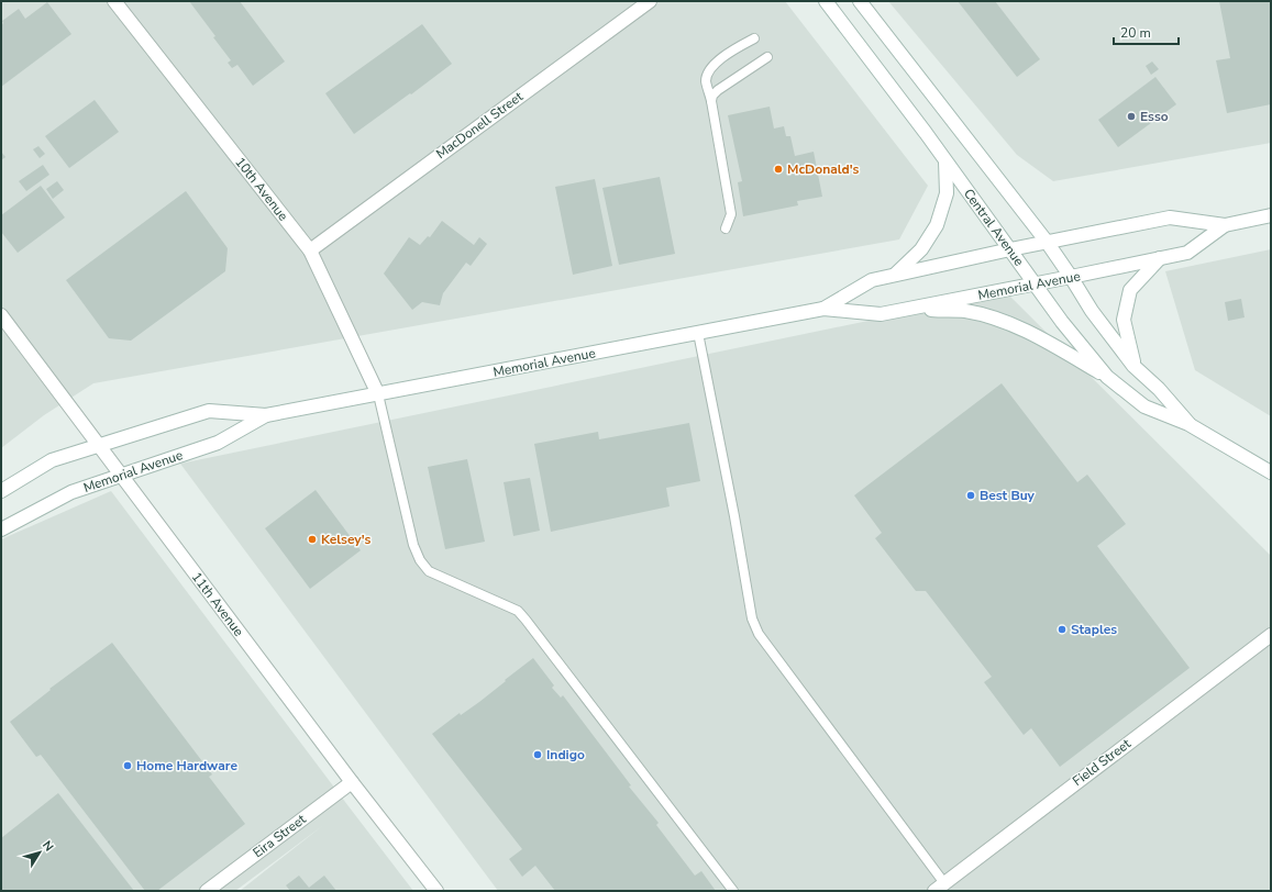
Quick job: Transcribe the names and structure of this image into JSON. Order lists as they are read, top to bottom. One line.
{"streets":{"main road":["MacDonell Street","10th Avenue","Central Avenue","Memorial Avenue","11th Avenue","Field Street","Eira Street"]},"crossings":[["MacDonell Street","10th Avenue"],["10th Avenue","Memorial Avenue"],["Central Avenue","Memorial Avenue"],["Memorial Avenue","11th Avenue"],["11th Avenue","Eira Street"]],"places":["Esso","McDonald's","Best Buy","Kelsey's","Staples","Indigo","Home Hardware"],"scale_bar":"20 m","north":"top right"}
